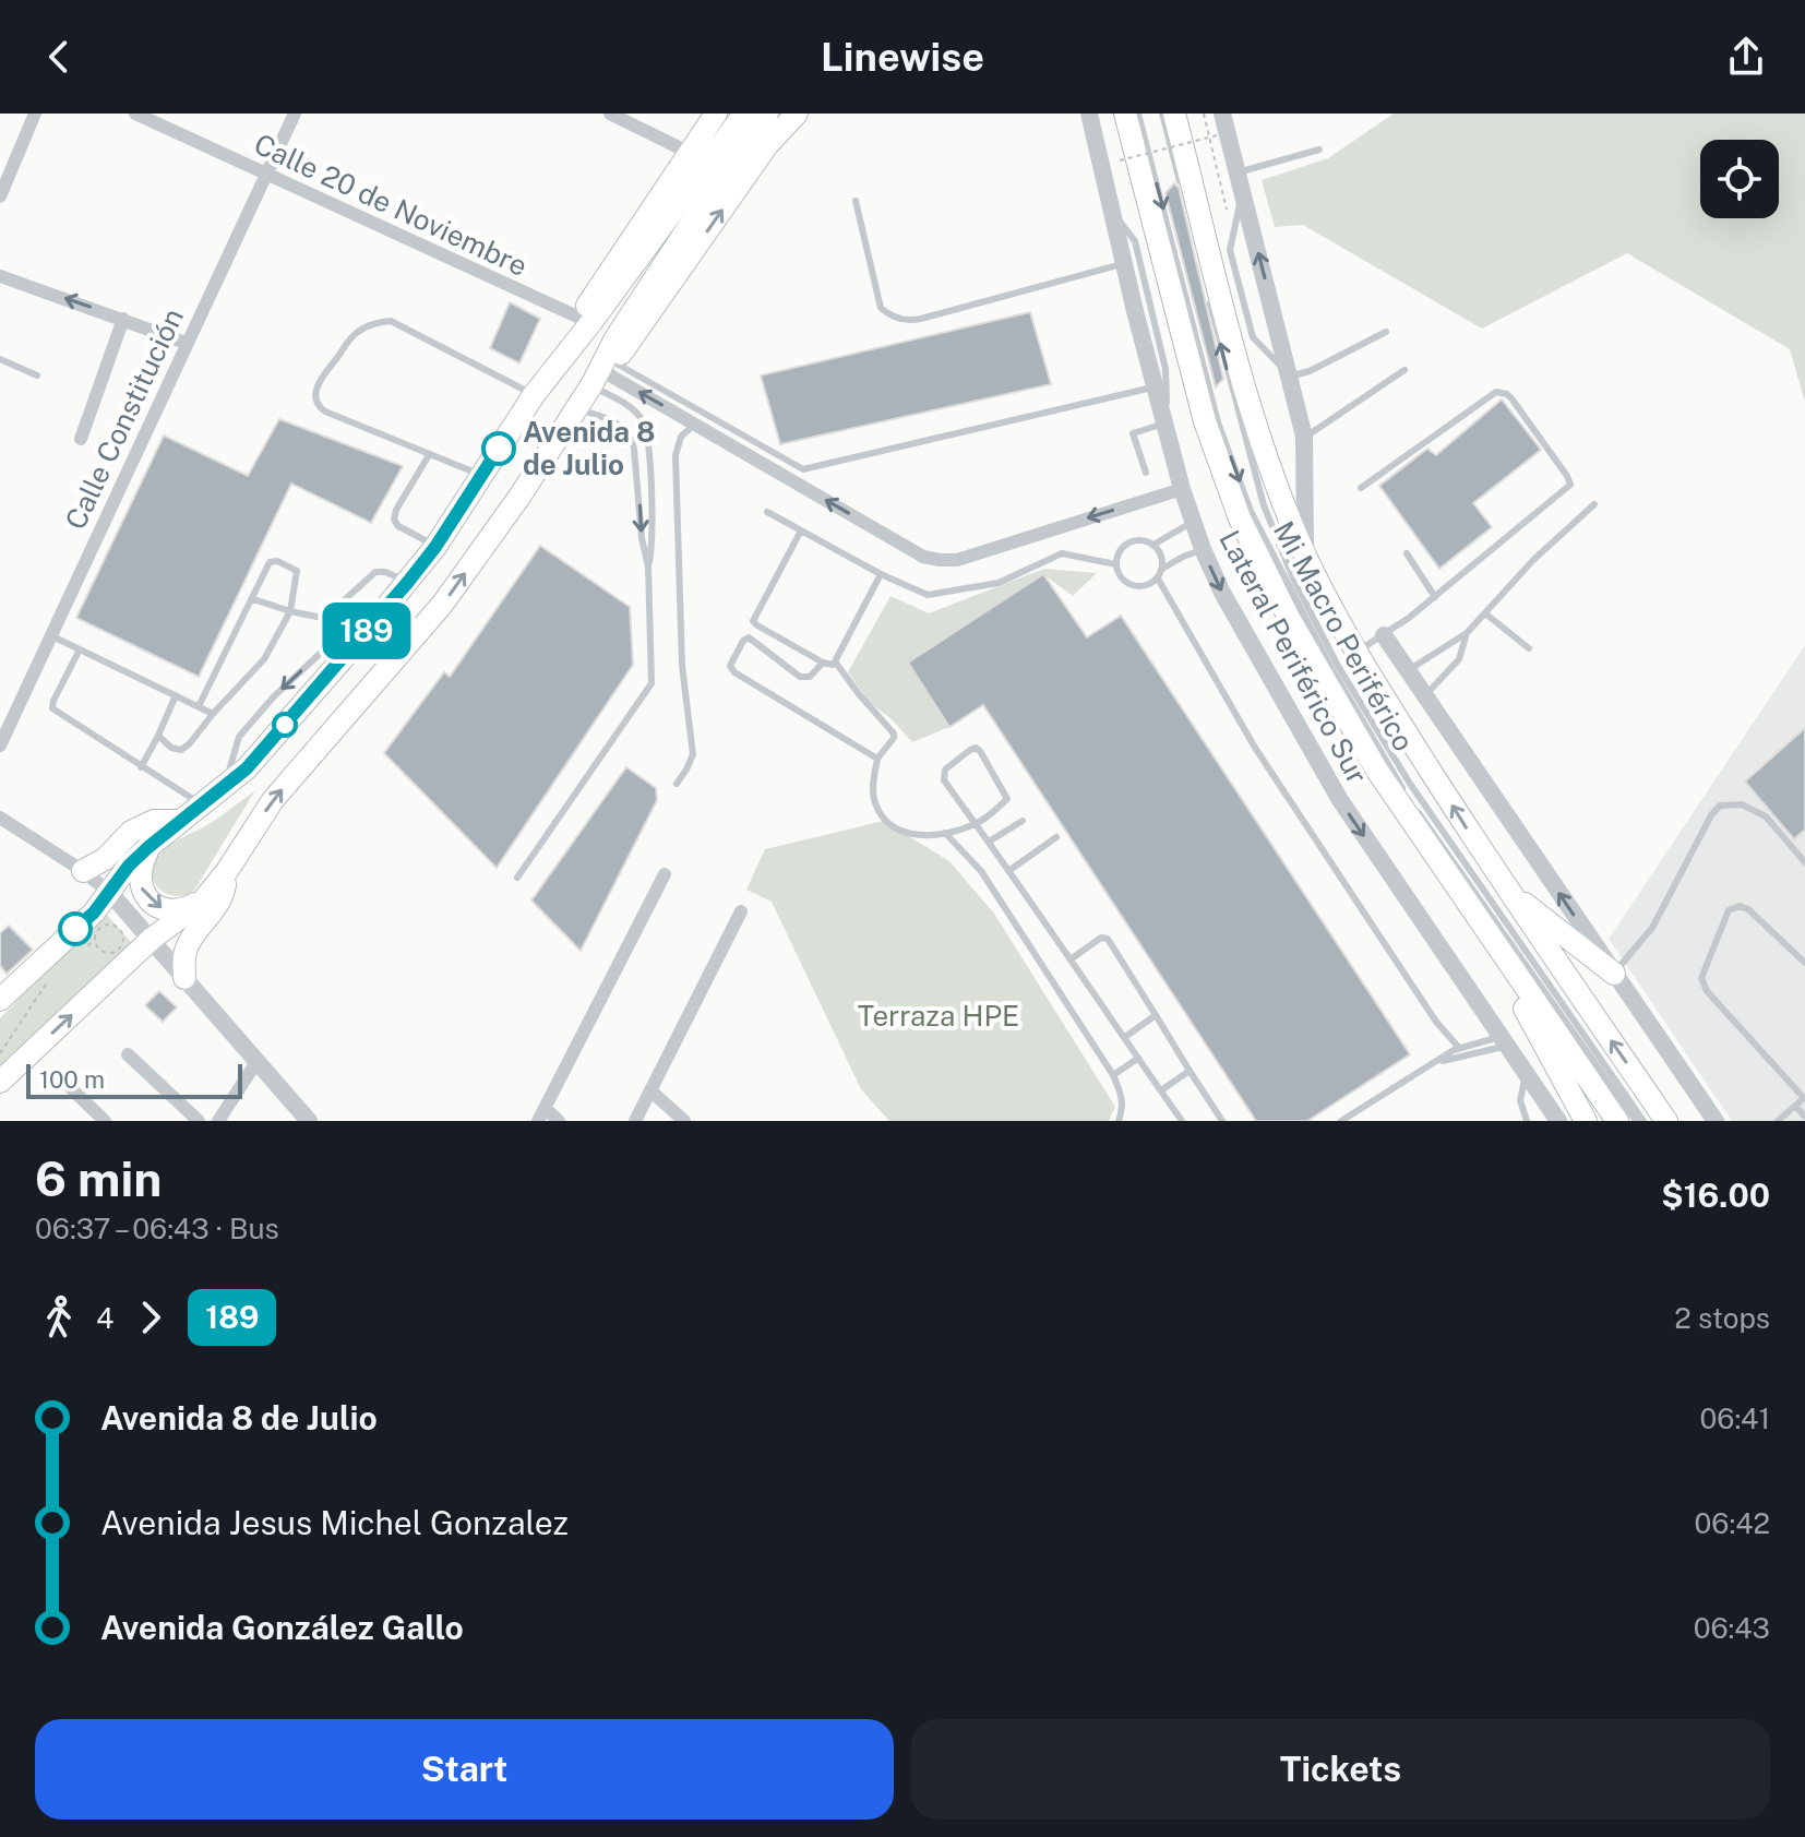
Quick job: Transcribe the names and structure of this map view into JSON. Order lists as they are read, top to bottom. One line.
{"streets":{"street":["Calle 20 de Noviembre","Calle Constitución","Lateral Periférico Sur"],"lane":["Mi Macro Periférico"]},"crossings":[["Calle 20 de Noviembre","Calle Constitución"]],"parks":["Terraza HPE"],"places":["Avenida 8 de Julio"],"lines":["bus line 189"],"scale_bar":"100 m","page":{"header":"Linewise","on_map":"189","scale":"100 m","heading":["6 min","06:37 – 06:43 · Bus","$16.00"],"legs":["4","189","2 stops"],"list":[{"name":"Avenida 8 de Julio","value":"06:41"},{"name":"Avenida Jesus Michel Gonzalez","value":"06:42"},{"name":"Avenida González Gallo","value":"06:43"}],"buttons":["Start","Tickets"]}}
